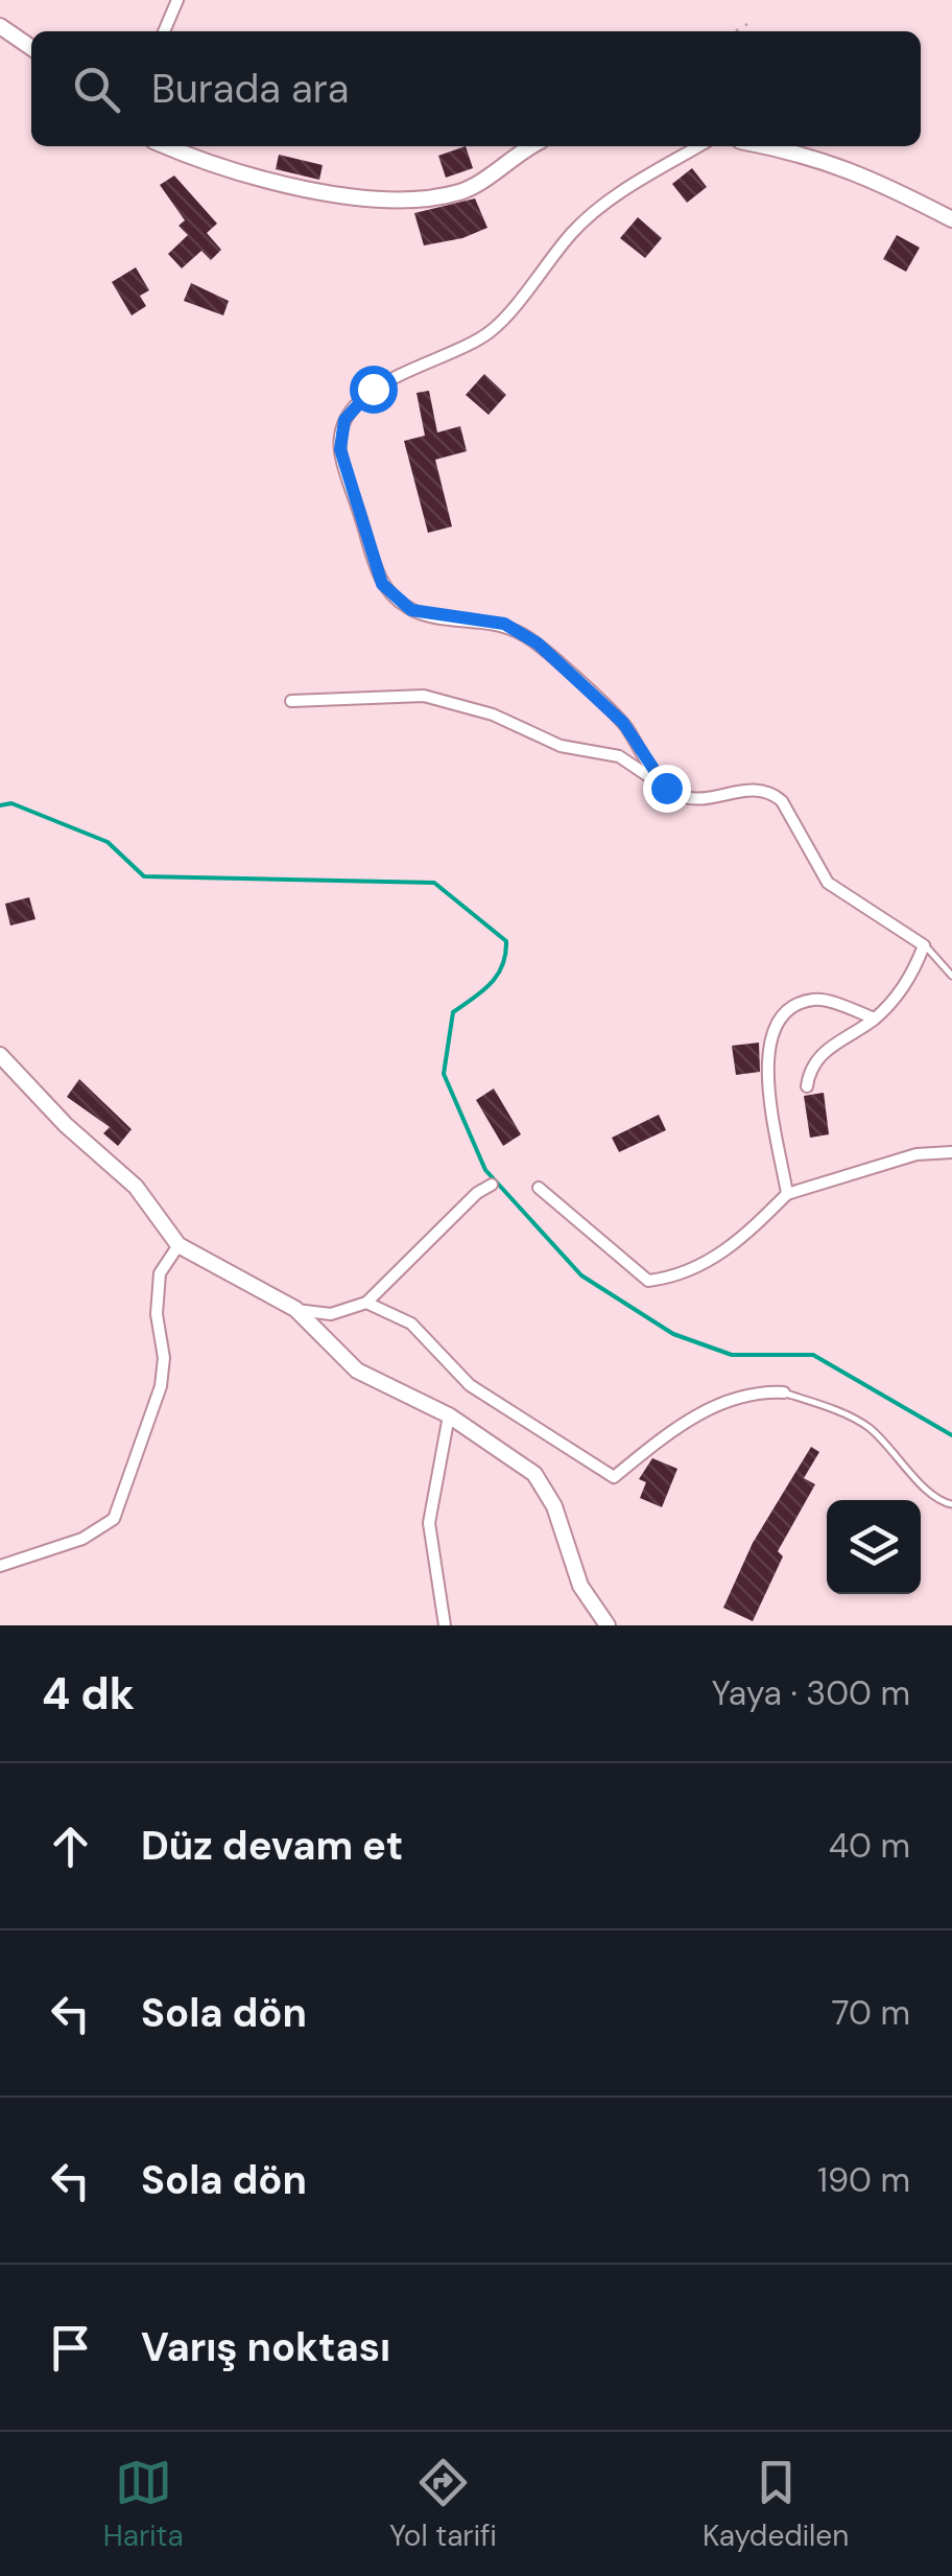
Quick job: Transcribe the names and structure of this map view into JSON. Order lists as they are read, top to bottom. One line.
{"page":{"search":"Burada ara","heading":["4 dk","Yaya · 300 m"],"list":[["Düz devam et","40 m"],["Sola dön","70 m"],["Sola dön","190 m"],"Varış noktası"],"nav":["Harita","Yol tarifi","Kaydedilen"]}}
